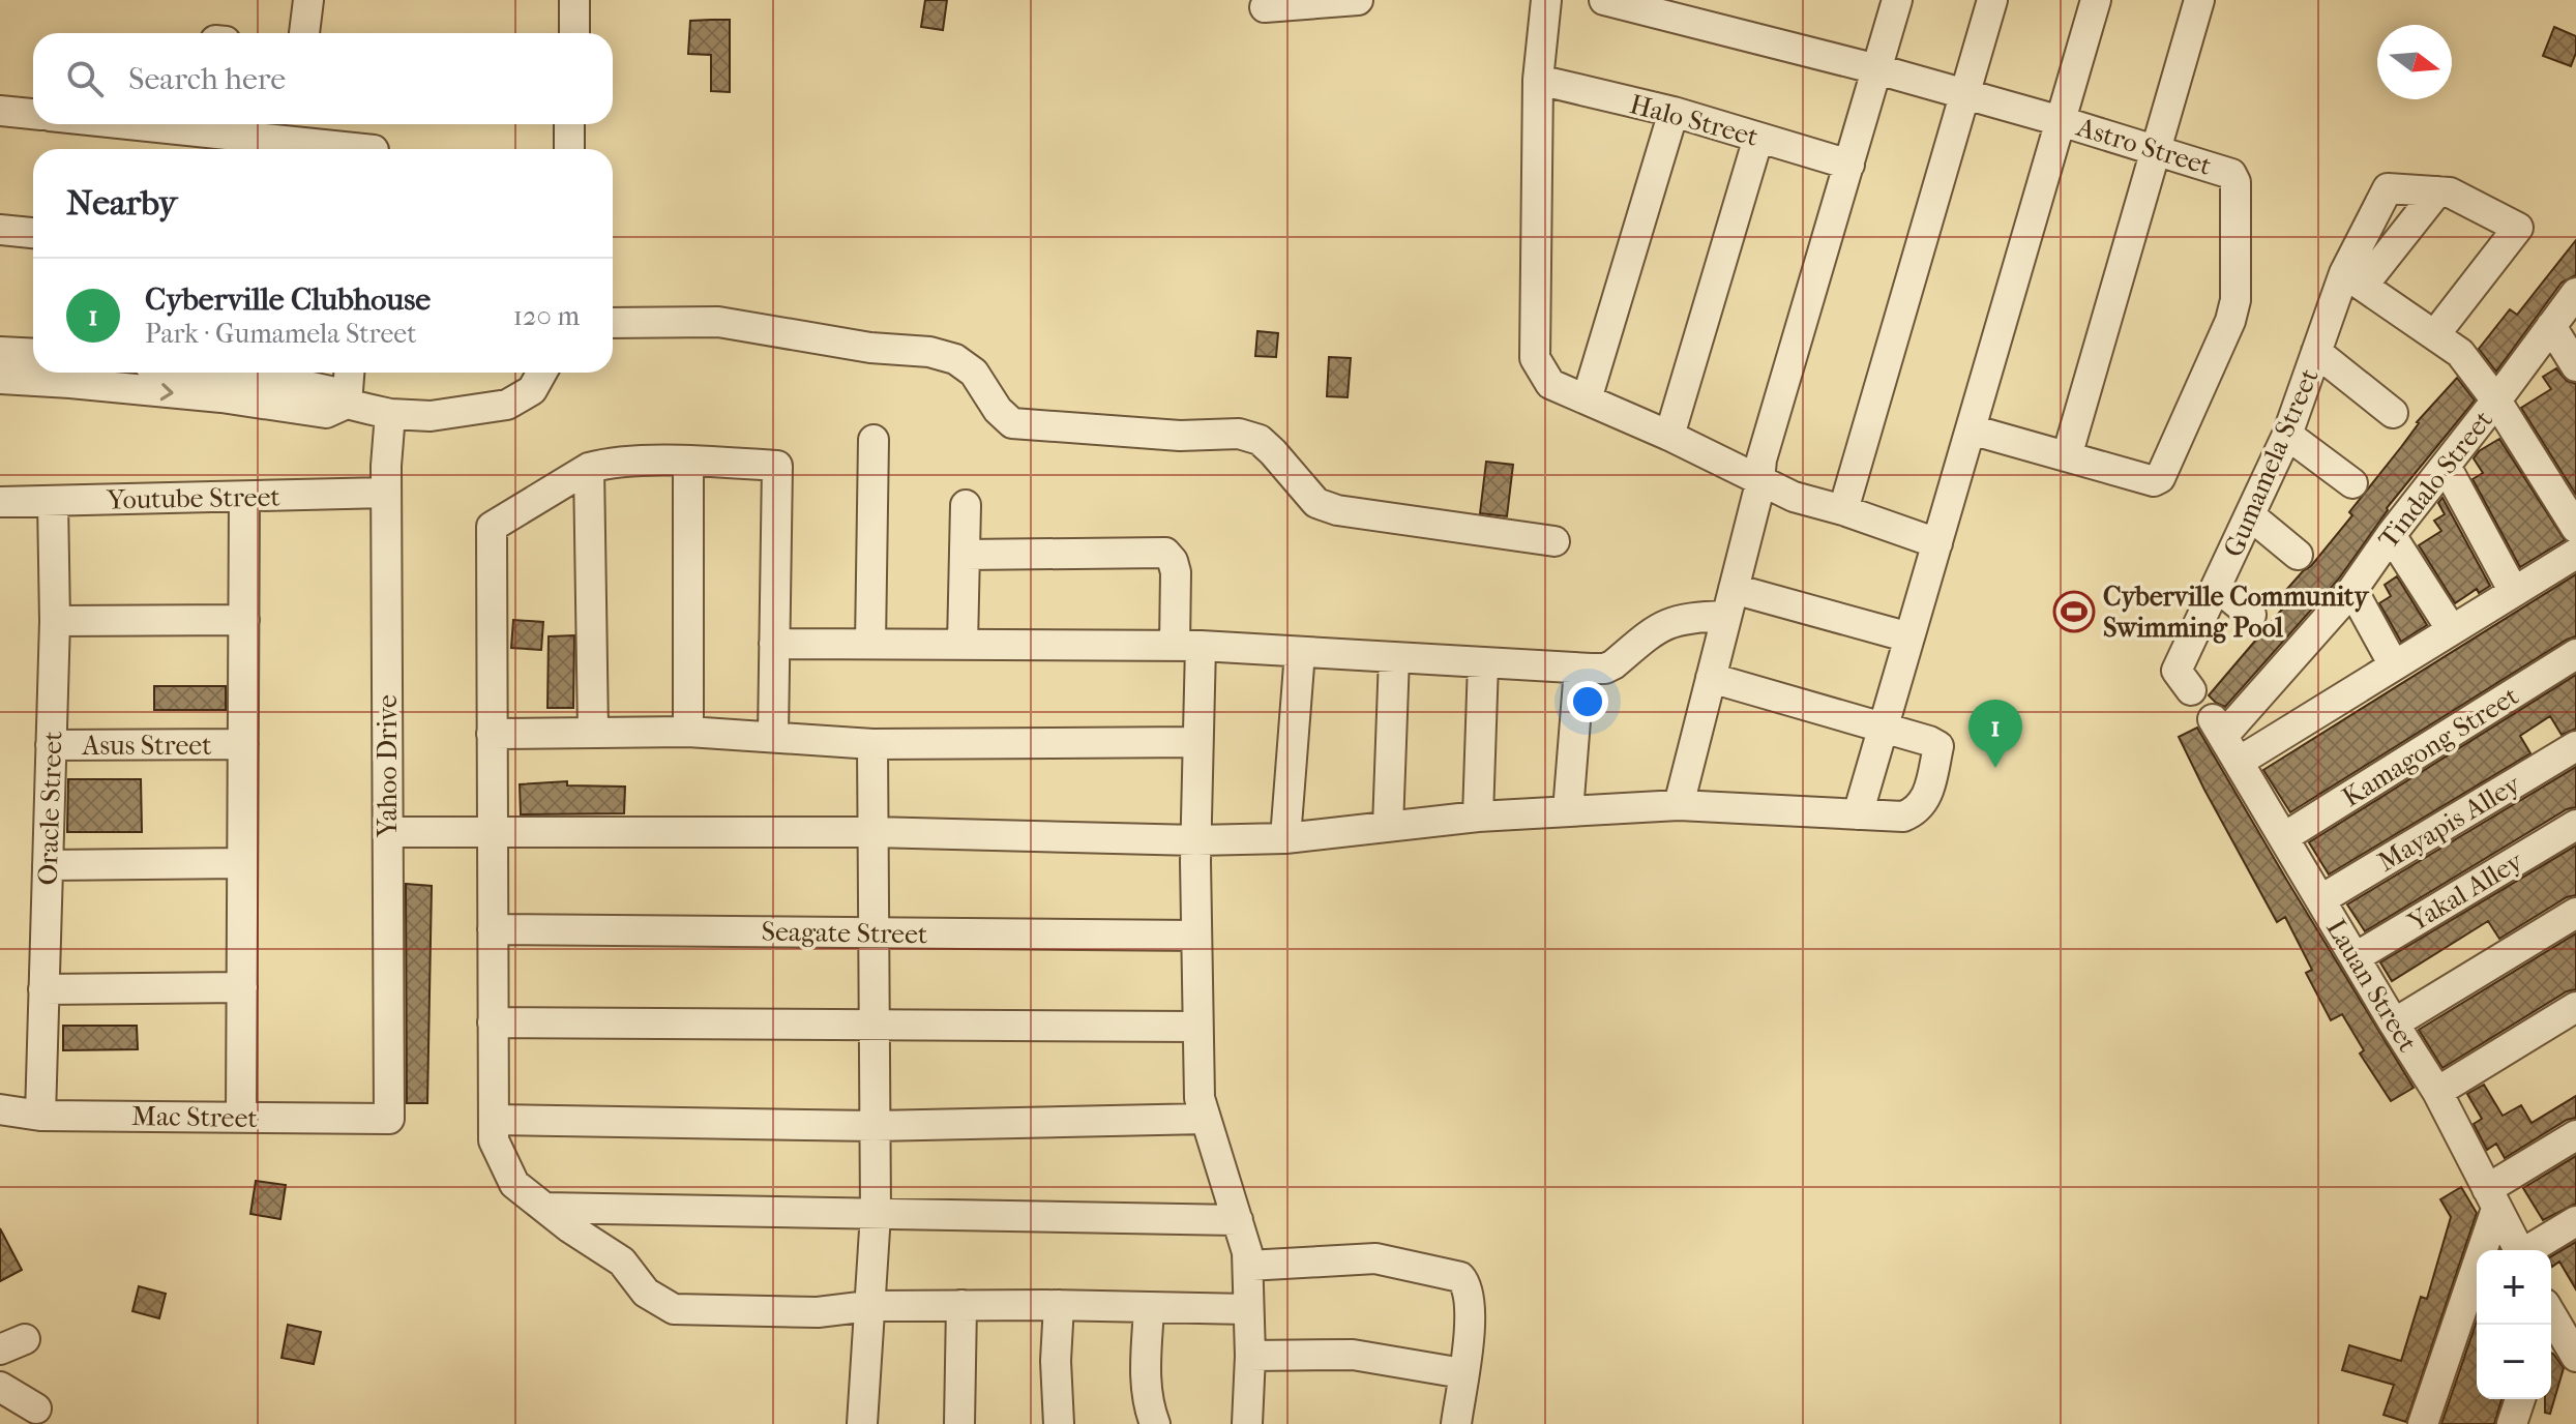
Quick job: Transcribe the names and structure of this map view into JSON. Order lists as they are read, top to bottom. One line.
{"streets":{"street":["Halo Street","Astro Street","Gumamela Street","Tindalo Street","Youtube Street","Asus Street","Kamagong Street","Yahoo Drive","Oracle Street","Mayapis Alley","Yakal Alley","Seagate Street","Lauan Street","Mac Street"]},"crossings":[["Tindalo Street","Lauan Street"],["Youtube Street","Yahoo Drive"],["Youtube Street","Oracle Street"],["Asus Street","Oracle Street"],["Kamagong Street","Lauan Street"],["Yahoo Drive","Mac Street"],["Oracle Street","Mac Street"],["Mayapis Alley","Lauan Street"],["Yakal Alley","Lauan Street"]],"places":{"sports":["Cyberville Community Swimming Pool"]},"north":"right","page":{"search":"Search here","heading":"Nearby","list":[{"mark":"1","name":"Cyberville Clubhouse","note":"Park · Gumamela Street","value":"120 m"}],"pins":"1","map_buttons":["+","−"]}}
